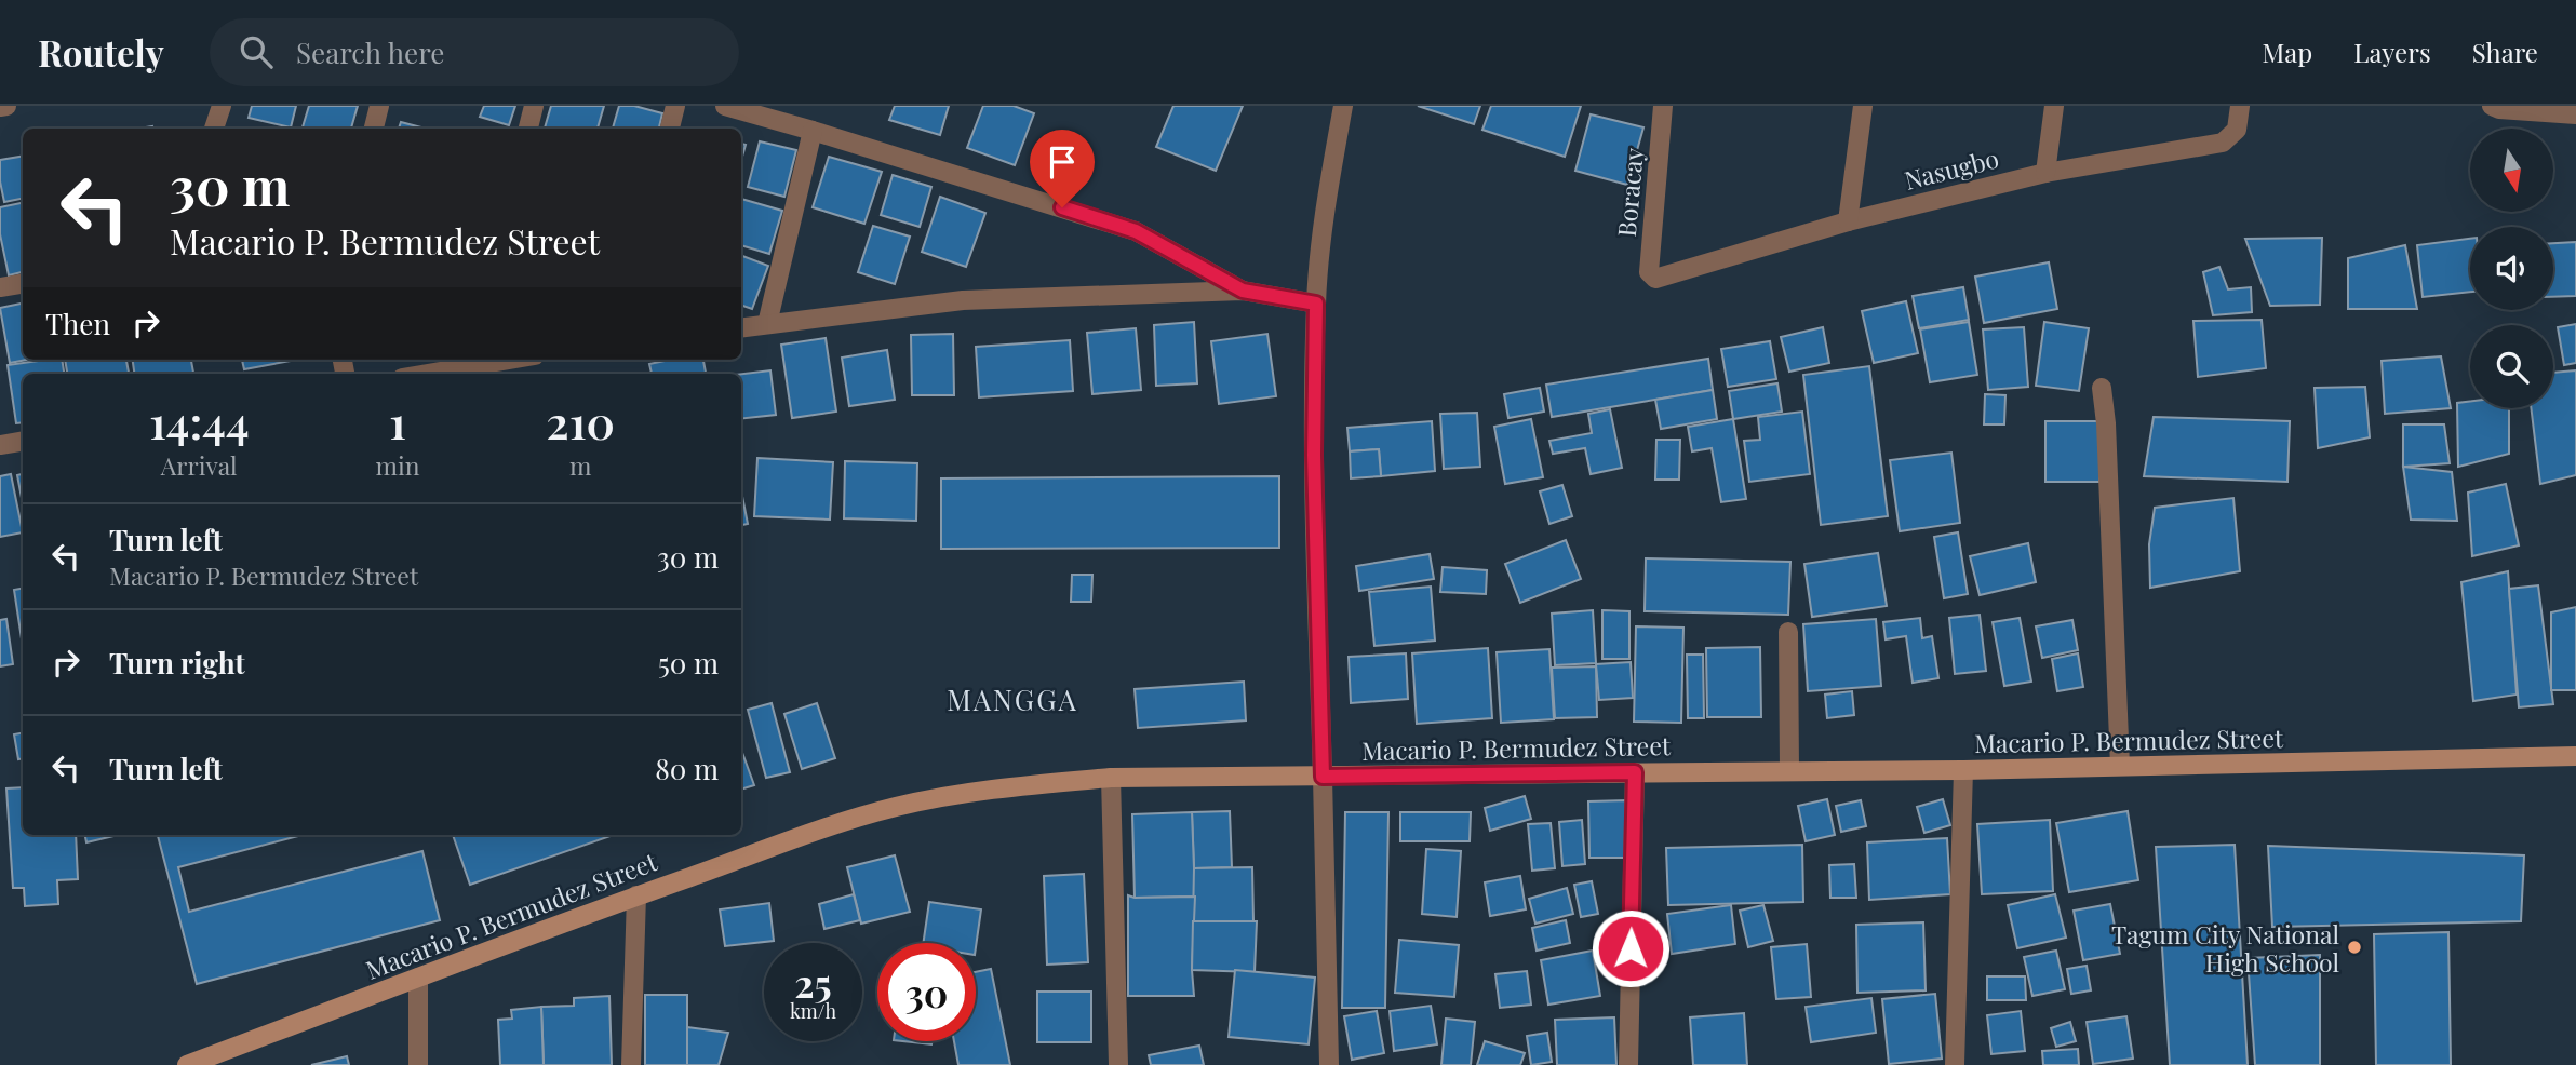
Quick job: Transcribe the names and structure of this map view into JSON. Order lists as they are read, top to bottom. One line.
{"streets":{"main road":["Macario P. Bermudez Street"],"street":["Nasugbo","Boracay"]},"crossings":[["Nasugbo","Boracay"]],"districts":["MANGGA"],"places":["Tagum City National High School"],"north":"bottom","page":{"header":"Routely","search":"Search here","nav":["Map","Layers","Share"],"turn":["30 m","Macario P. Bermudez Street"],"then":"Then","eta":["14:44","Arrival","1","min","210","m"],"list":[{"name":"Turn left","note":"Macario P. Bermudez Street","value":"30 m"},{"name":"Turn right","value":"50 m"},{"name":"Turn left","value":"80 m"}],"speed":"25 km/h","limit":"30"}}
